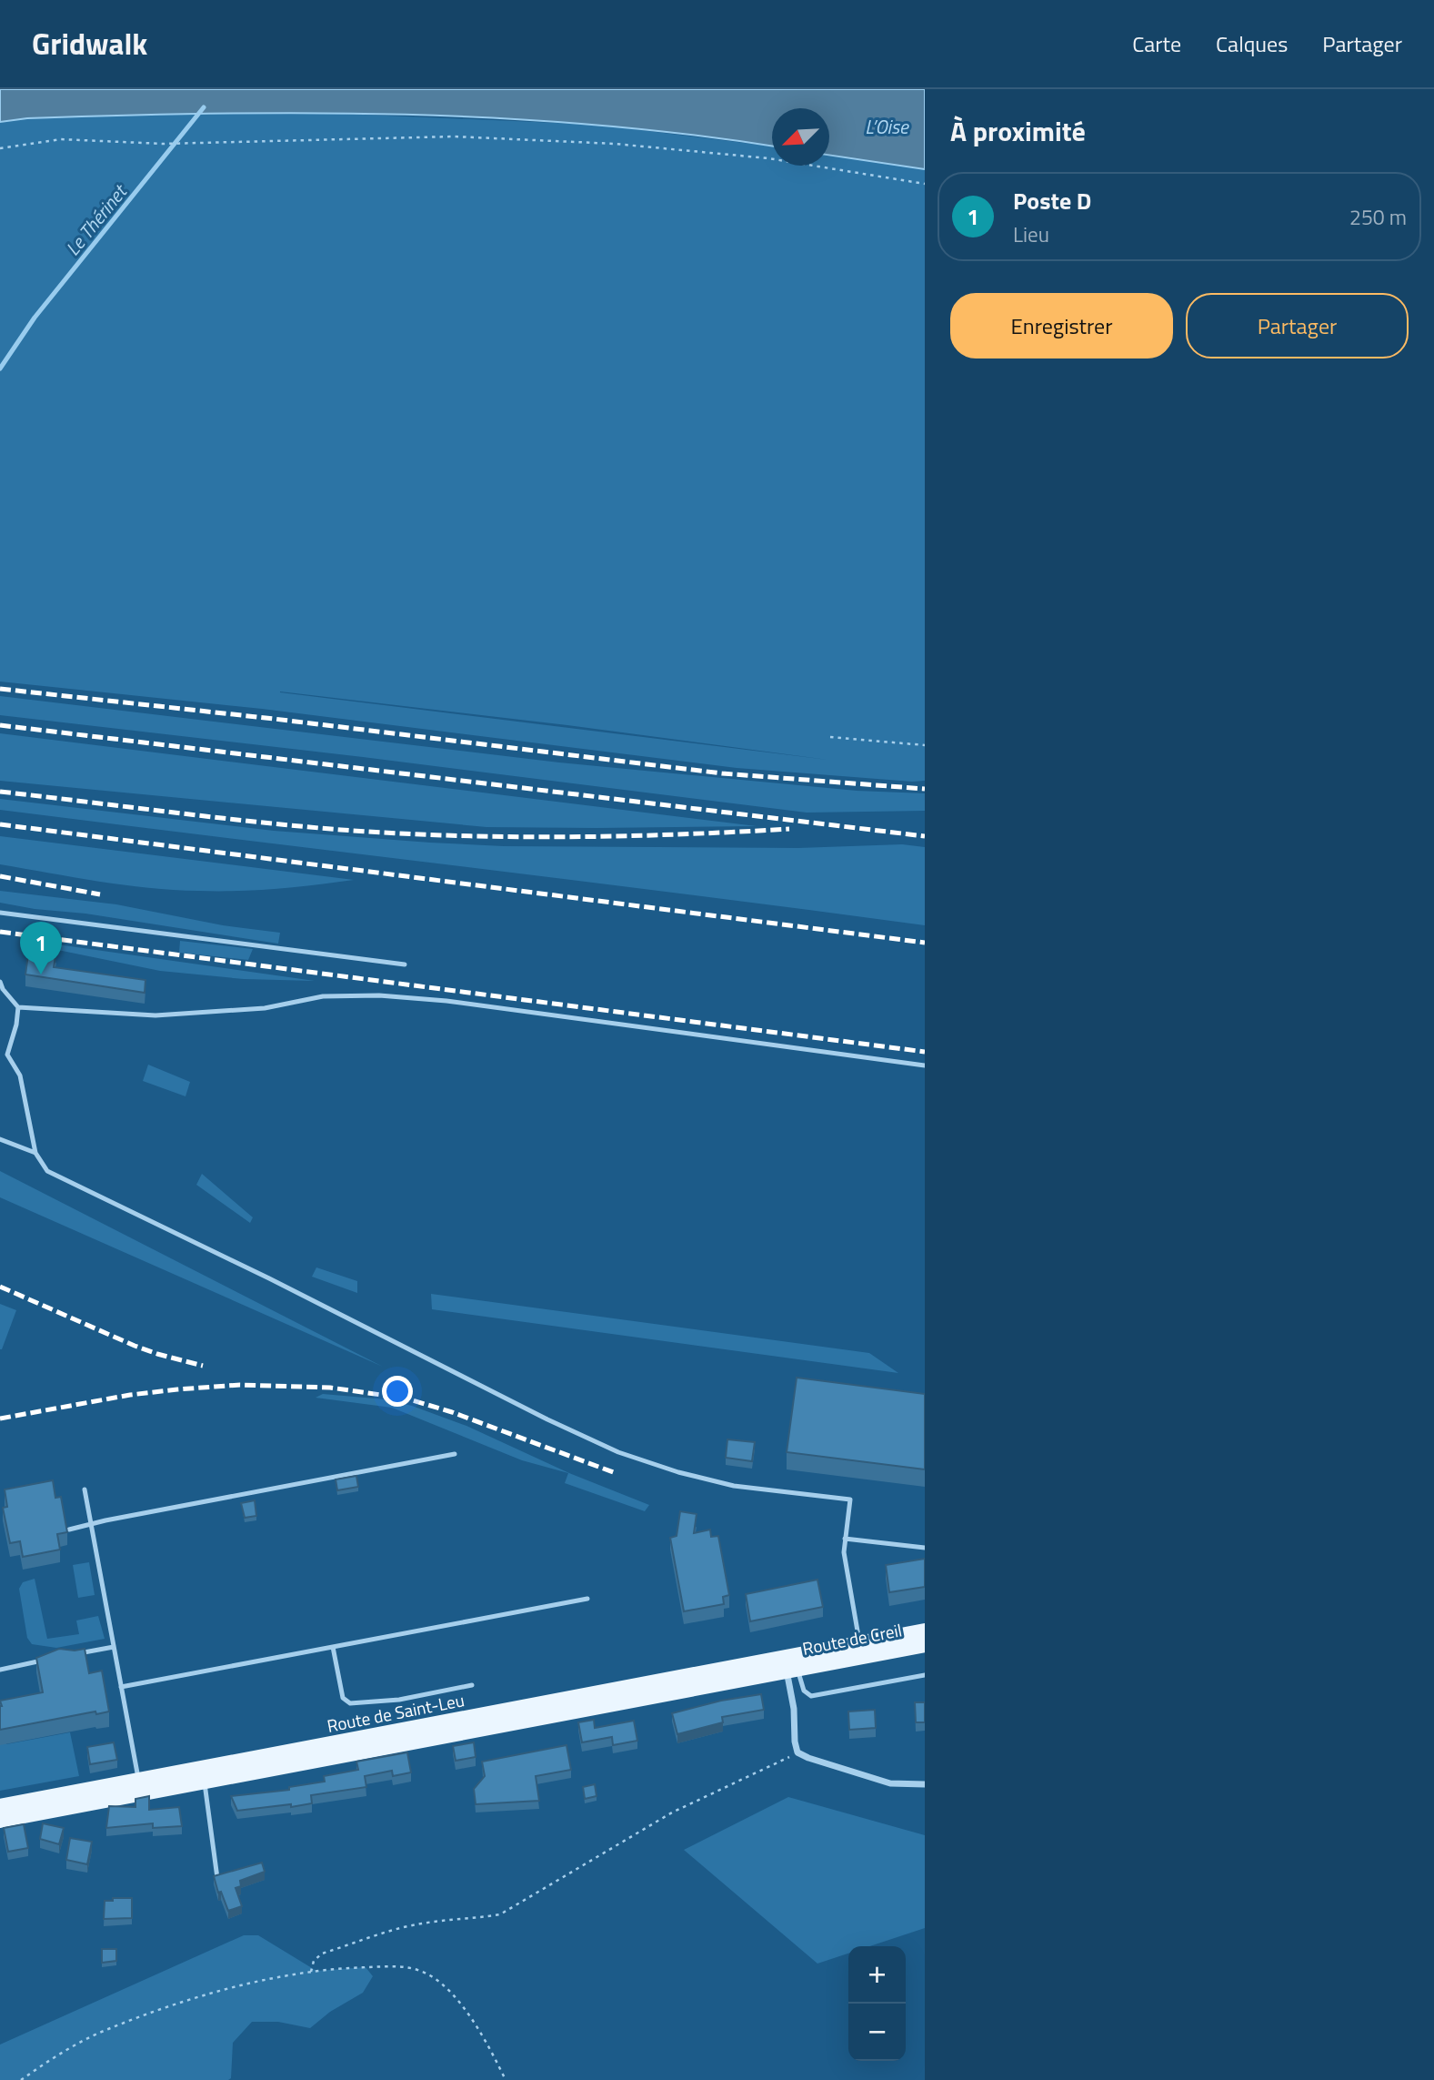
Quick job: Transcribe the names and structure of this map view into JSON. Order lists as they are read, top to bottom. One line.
{"streets":{"main road":["Route de Creil","Route de Saint-Leu"]},"crossings":[["Route de Creil","Route de Saint-Leu"]],"water":["L’Oise","Le Thérinet"],"north":"bottom left","page":{"header":"Gridwalk","nav":["Carte","Calques","Partager"],"heading":"À proximité","list":[{"mark":"1","name":"Poste D","note":"Lieu","value":"250 m"}],"buttons":["Enregistrer","Partager"],"pins":"1","map_buttons":["+","−"]}}
